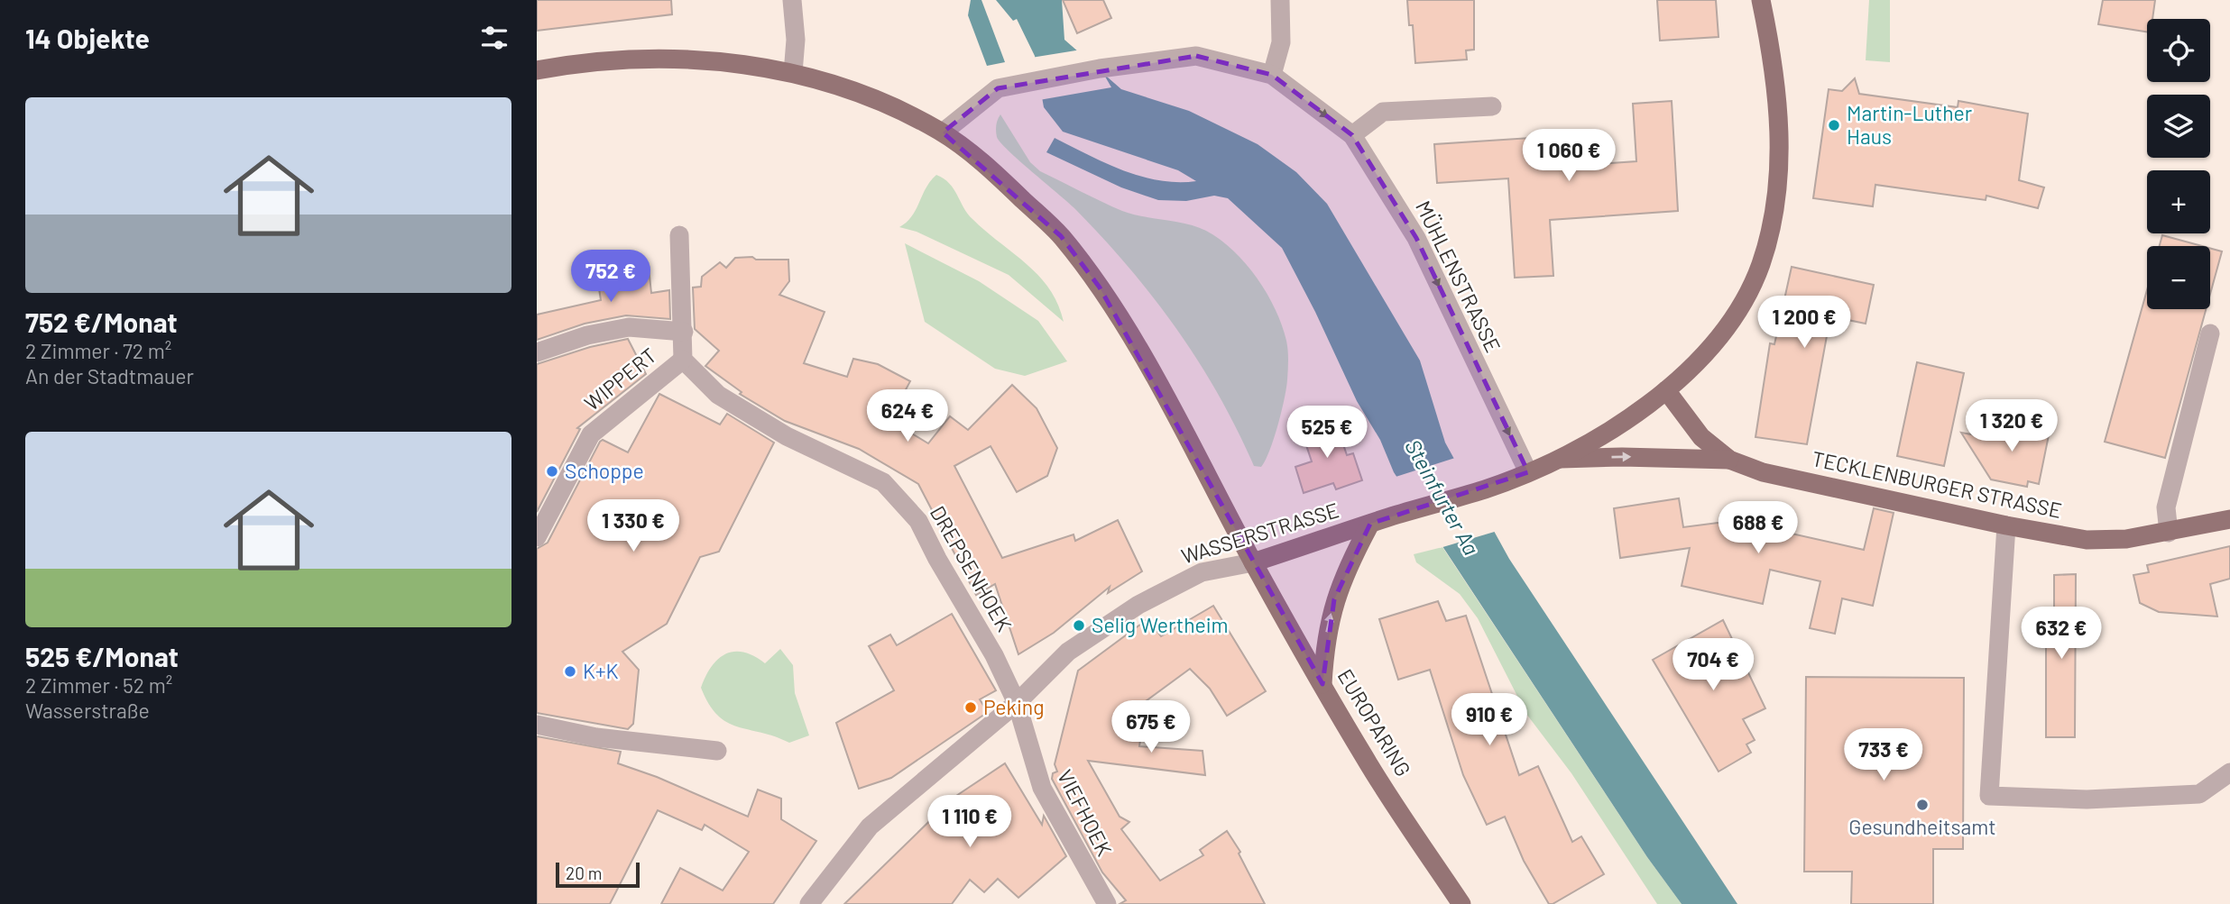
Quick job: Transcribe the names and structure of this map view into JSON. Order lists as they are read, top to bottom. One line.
{"streets":{"main road":["TECKLENBURGER STRASSE","WASSERSTRASSE","EUROPARING"],"street":["MÜHLENSTRASSE","WIPPERT","DREPSENHOEK","VIEFHOEK"]},"crossings":[["MÜHLENSTRASSE","WASSERSTRASSE"],["WIPPERT","DREPSENHOEK"],["TECKLENBURGER STRASSE","WASSERSTRASSE"],["WASSERSTRASSE","DREPSENHOEK"],["WASSERSTRASSE","EUROPARING"],["WASSERSTRASSE","VIEFHOEK"],["DREPSENHOEK","VIEFHOEK"]],"one_way":["MÜHLENSTRASSE"],"water":["Steinfurter Aa"],"places":["Martin-Luther Haus","Schoppe","Selig Wertheim","K+K","Peking","Gesundheitsamt"],"scale_bar":"20 m","page":{"heading":"14 Objekte","map_buttons":["+","−"],"list":[{"name":"752 €/Monat","note":"2 Zimmer · 72 m² · An der Stadtmauer"},{"name":"525 €/Monat","note":"2 Zimmer · 52 m² · Wasserstraße"}],"price":["1 060 €","752 €","1 200 €","624 €","1 320 €","525 €","1 330 €","688 €","632 €","704 €","910 €","675 €","733 €","1 110 €"],"scale":"20 m"}}
